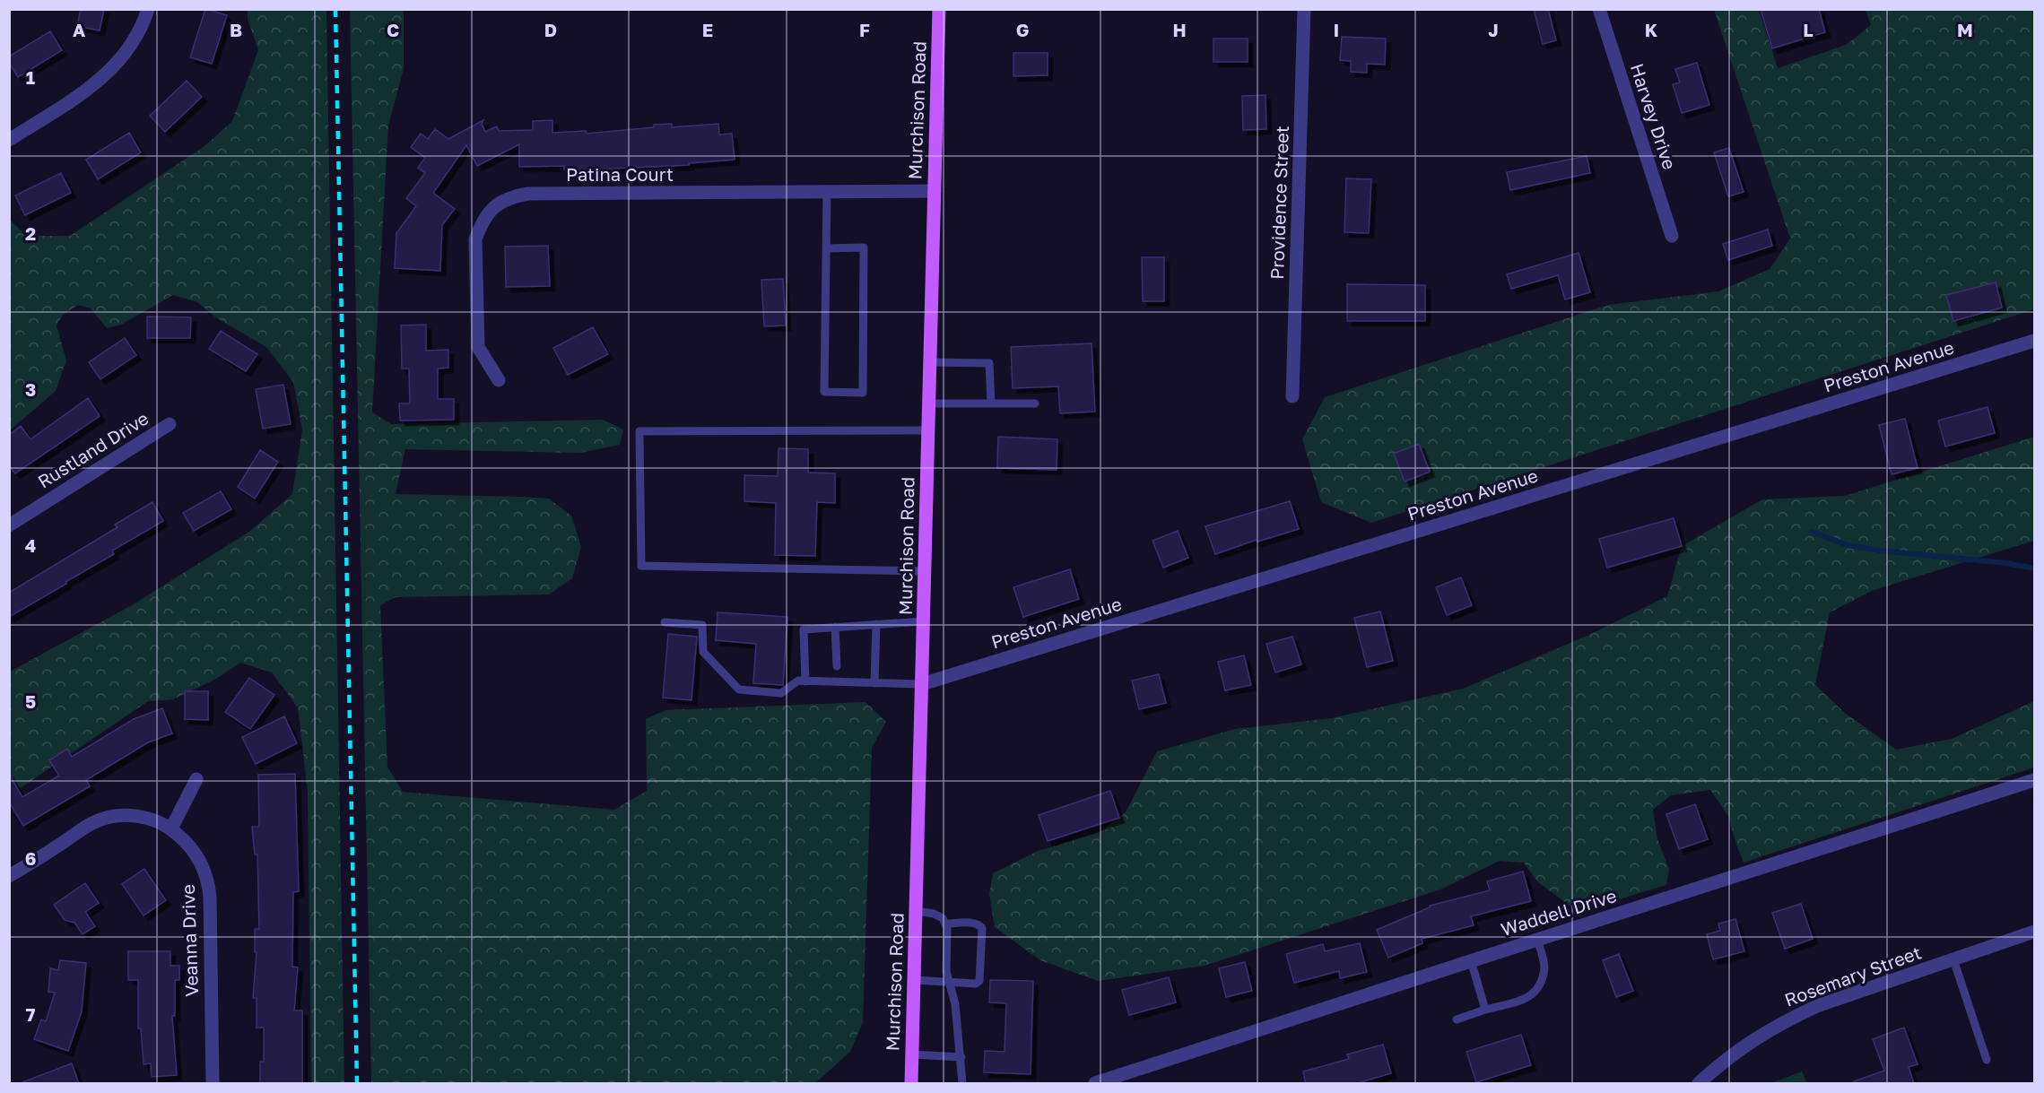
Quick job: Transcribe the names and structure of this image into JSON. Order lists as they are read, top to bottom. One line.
{"streets":{"main road":["Murchison Road"],"street":["Harvey Drive","Patina Court","Providence Street","Preston Avenue","Rustland Drive","Waddell Drive","Veanna Drive","Rosemary Street"]},"crossings":[["Murchison Road","Patina Court"],["Murchison Road","Preston Avenue"]],"grid":{"columns":["A","B","C","D","E","F","G","H","I","J","K","L","M"],"rows":["1","2","3","4","5","6","7"]}}
